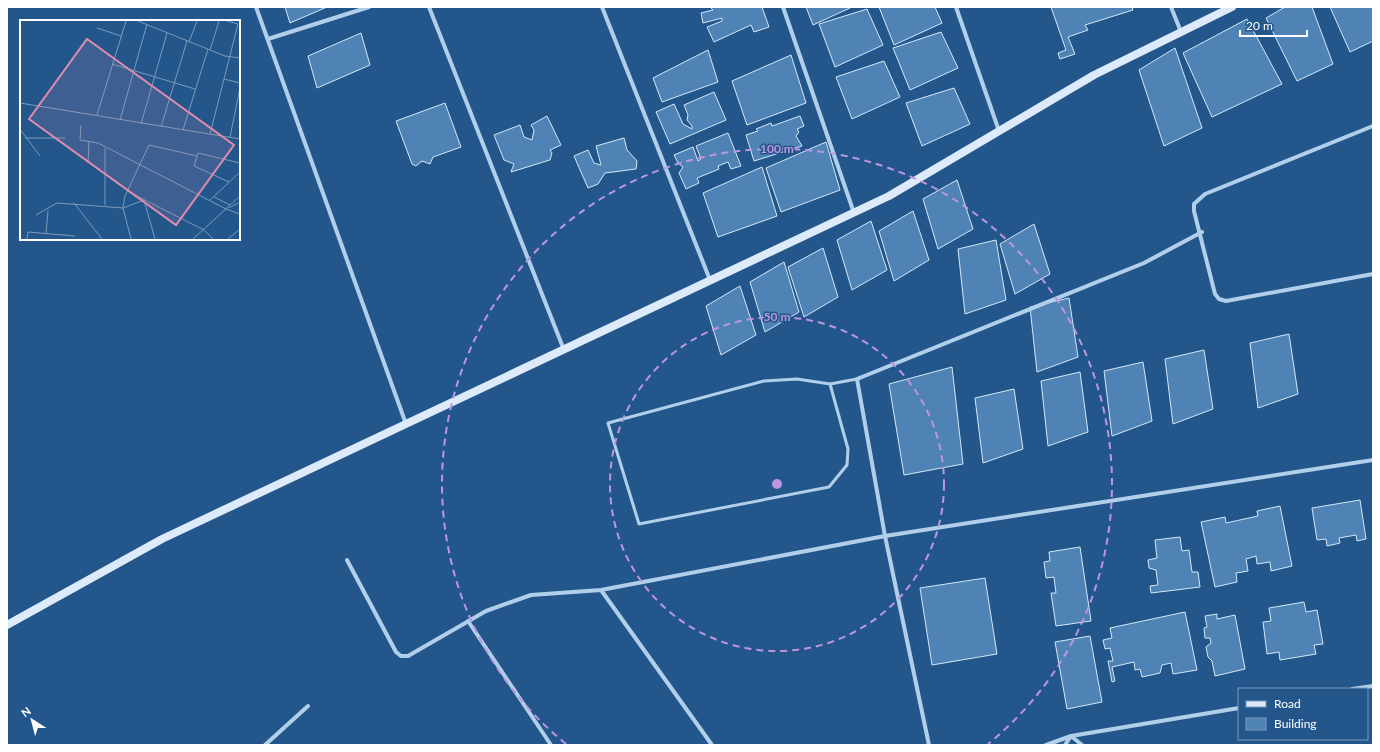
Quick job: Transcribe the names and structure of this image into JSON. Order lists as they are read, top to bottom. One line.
{"legend":["Road","Building"],"scale_bar":"20 m","north":"top left","rings":["100 m","50 m"]}
